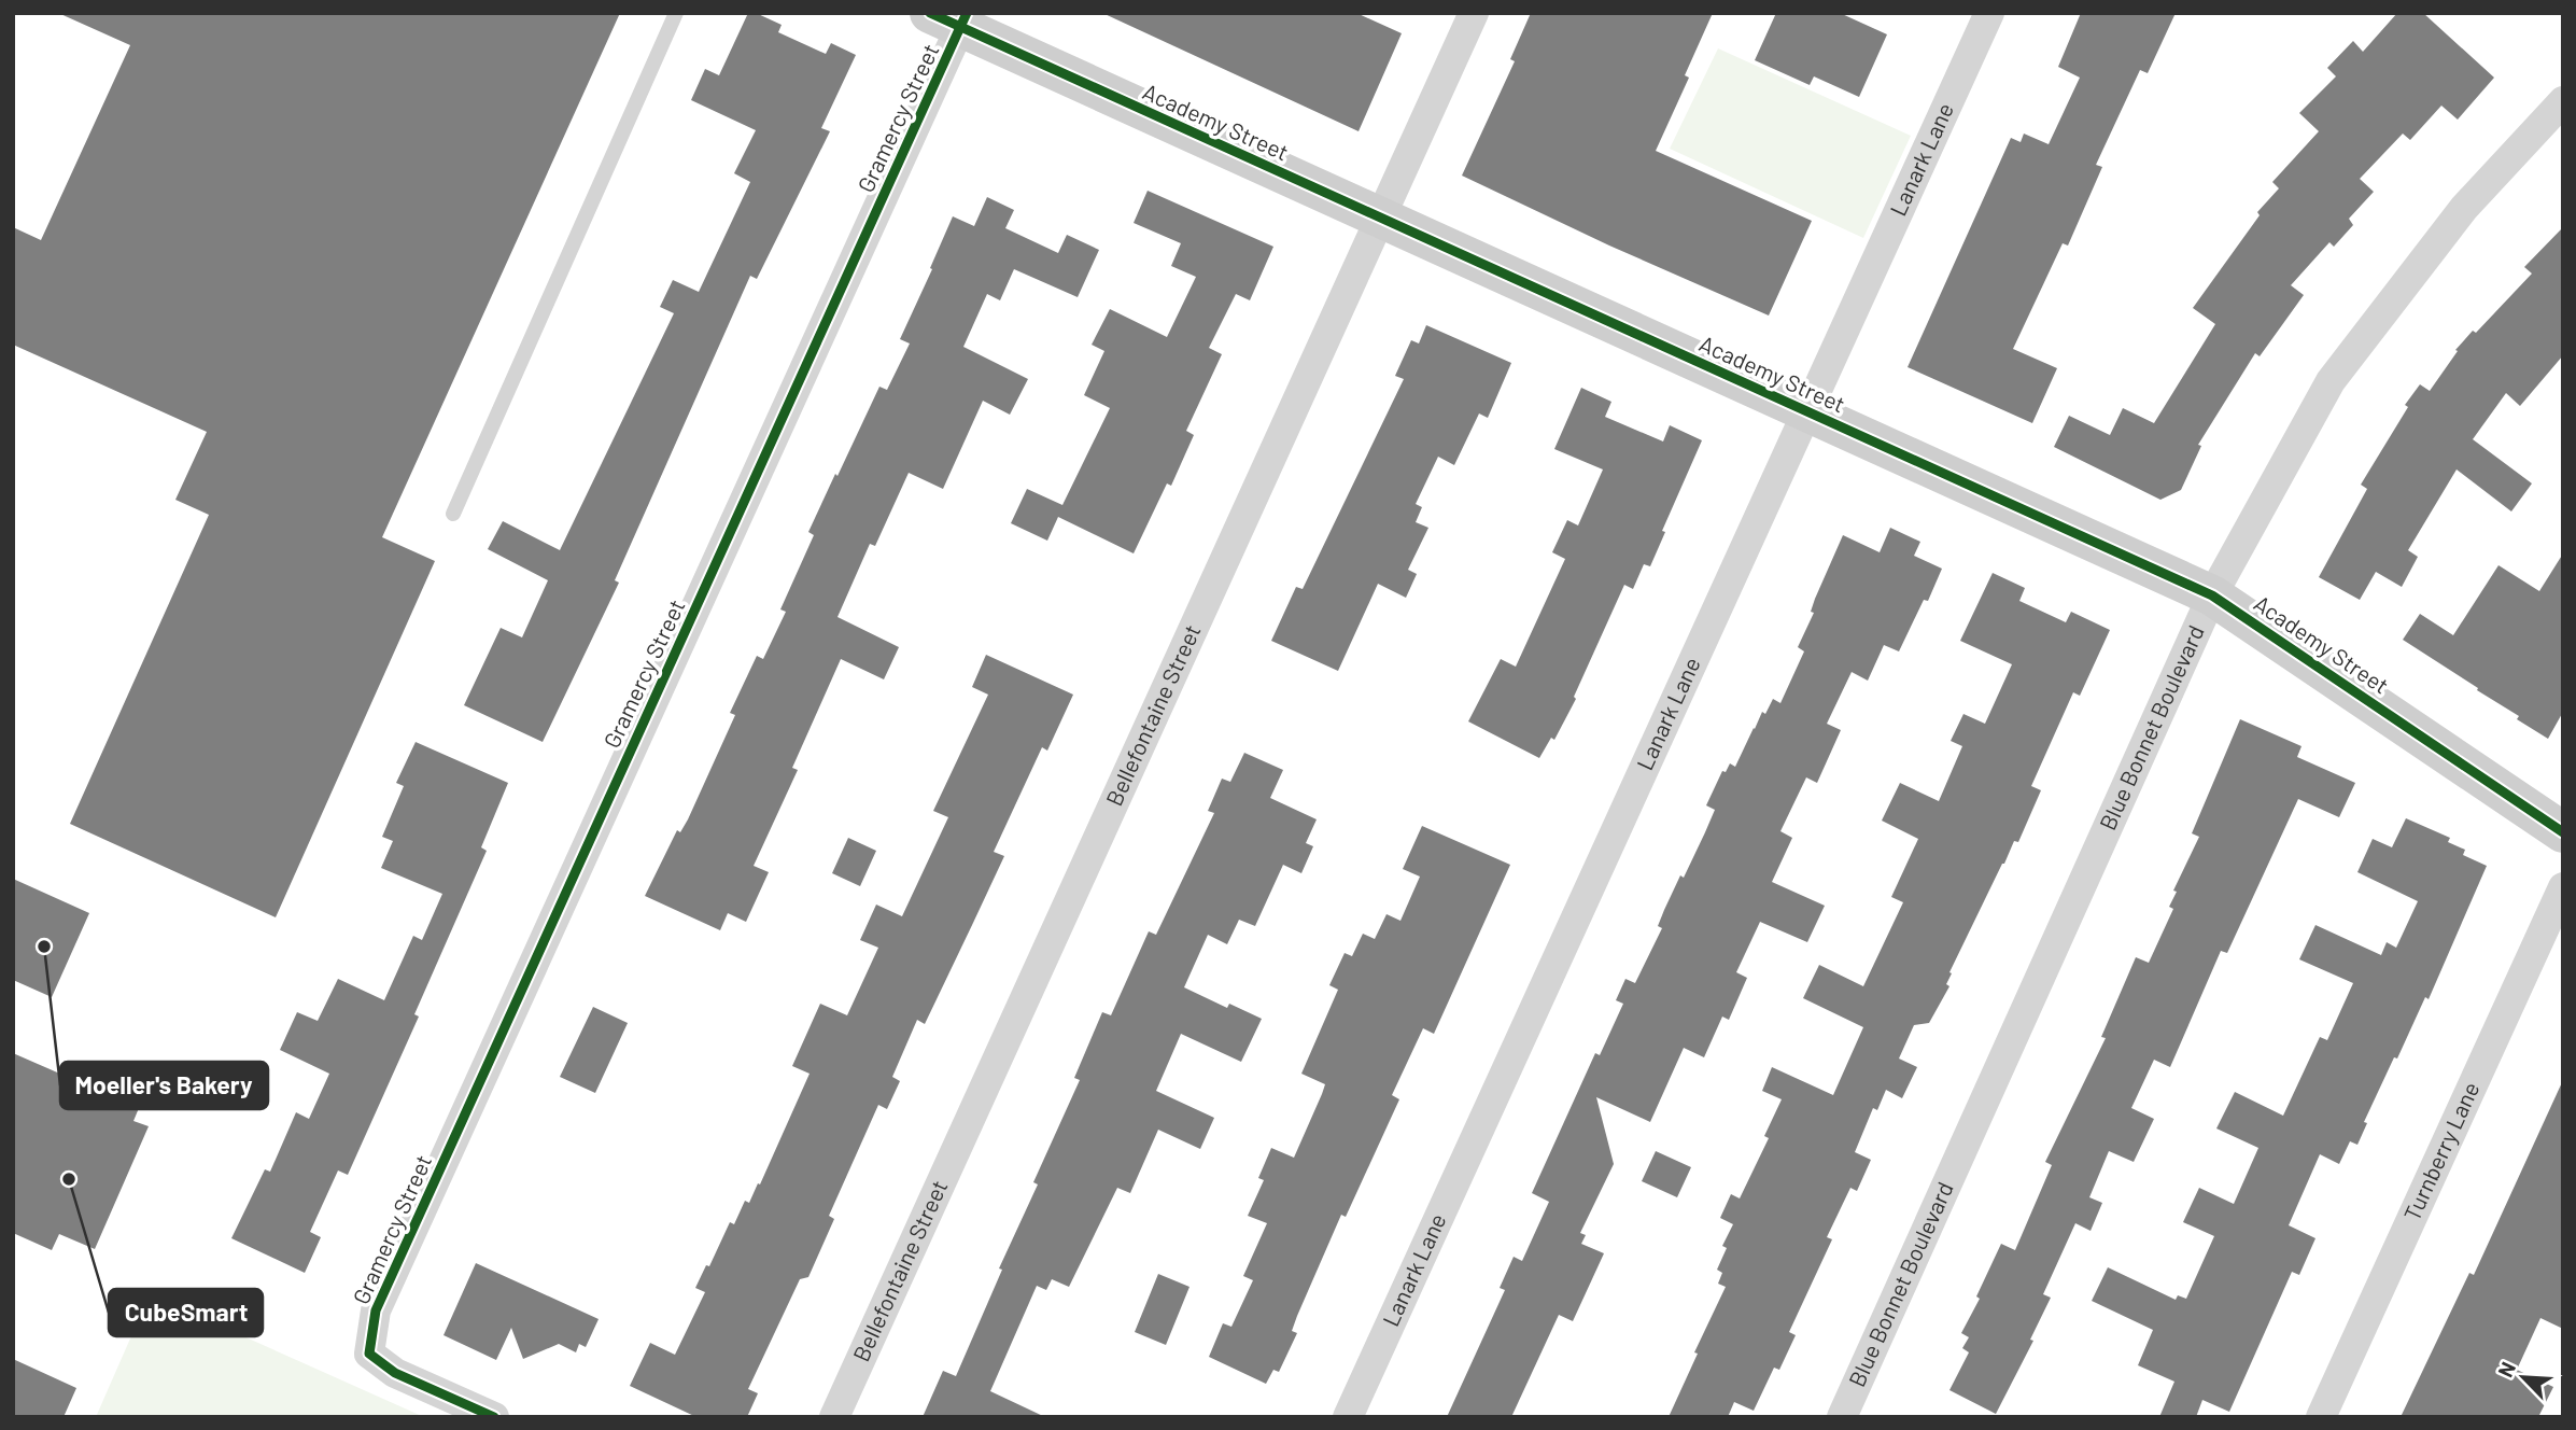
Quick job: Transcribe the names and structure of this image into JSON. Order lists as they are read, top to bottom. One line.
{"streets":{"street":["Gramercy Street","Academy Street","Lanark Lane","Bellefontaine Street","Blue Bonnet Boulevard","Turnberry Lane"]},"crossings":[["Gramercy Street","Academy Street"],["Academy Street","Lanark Lane"],["Academy Street","Bellefontaine Street"],["Academy Street","Blue Bonnet Boulevard"]],"places":["Moeller's Bakery","CubeSmart"],"north":"top left"}
